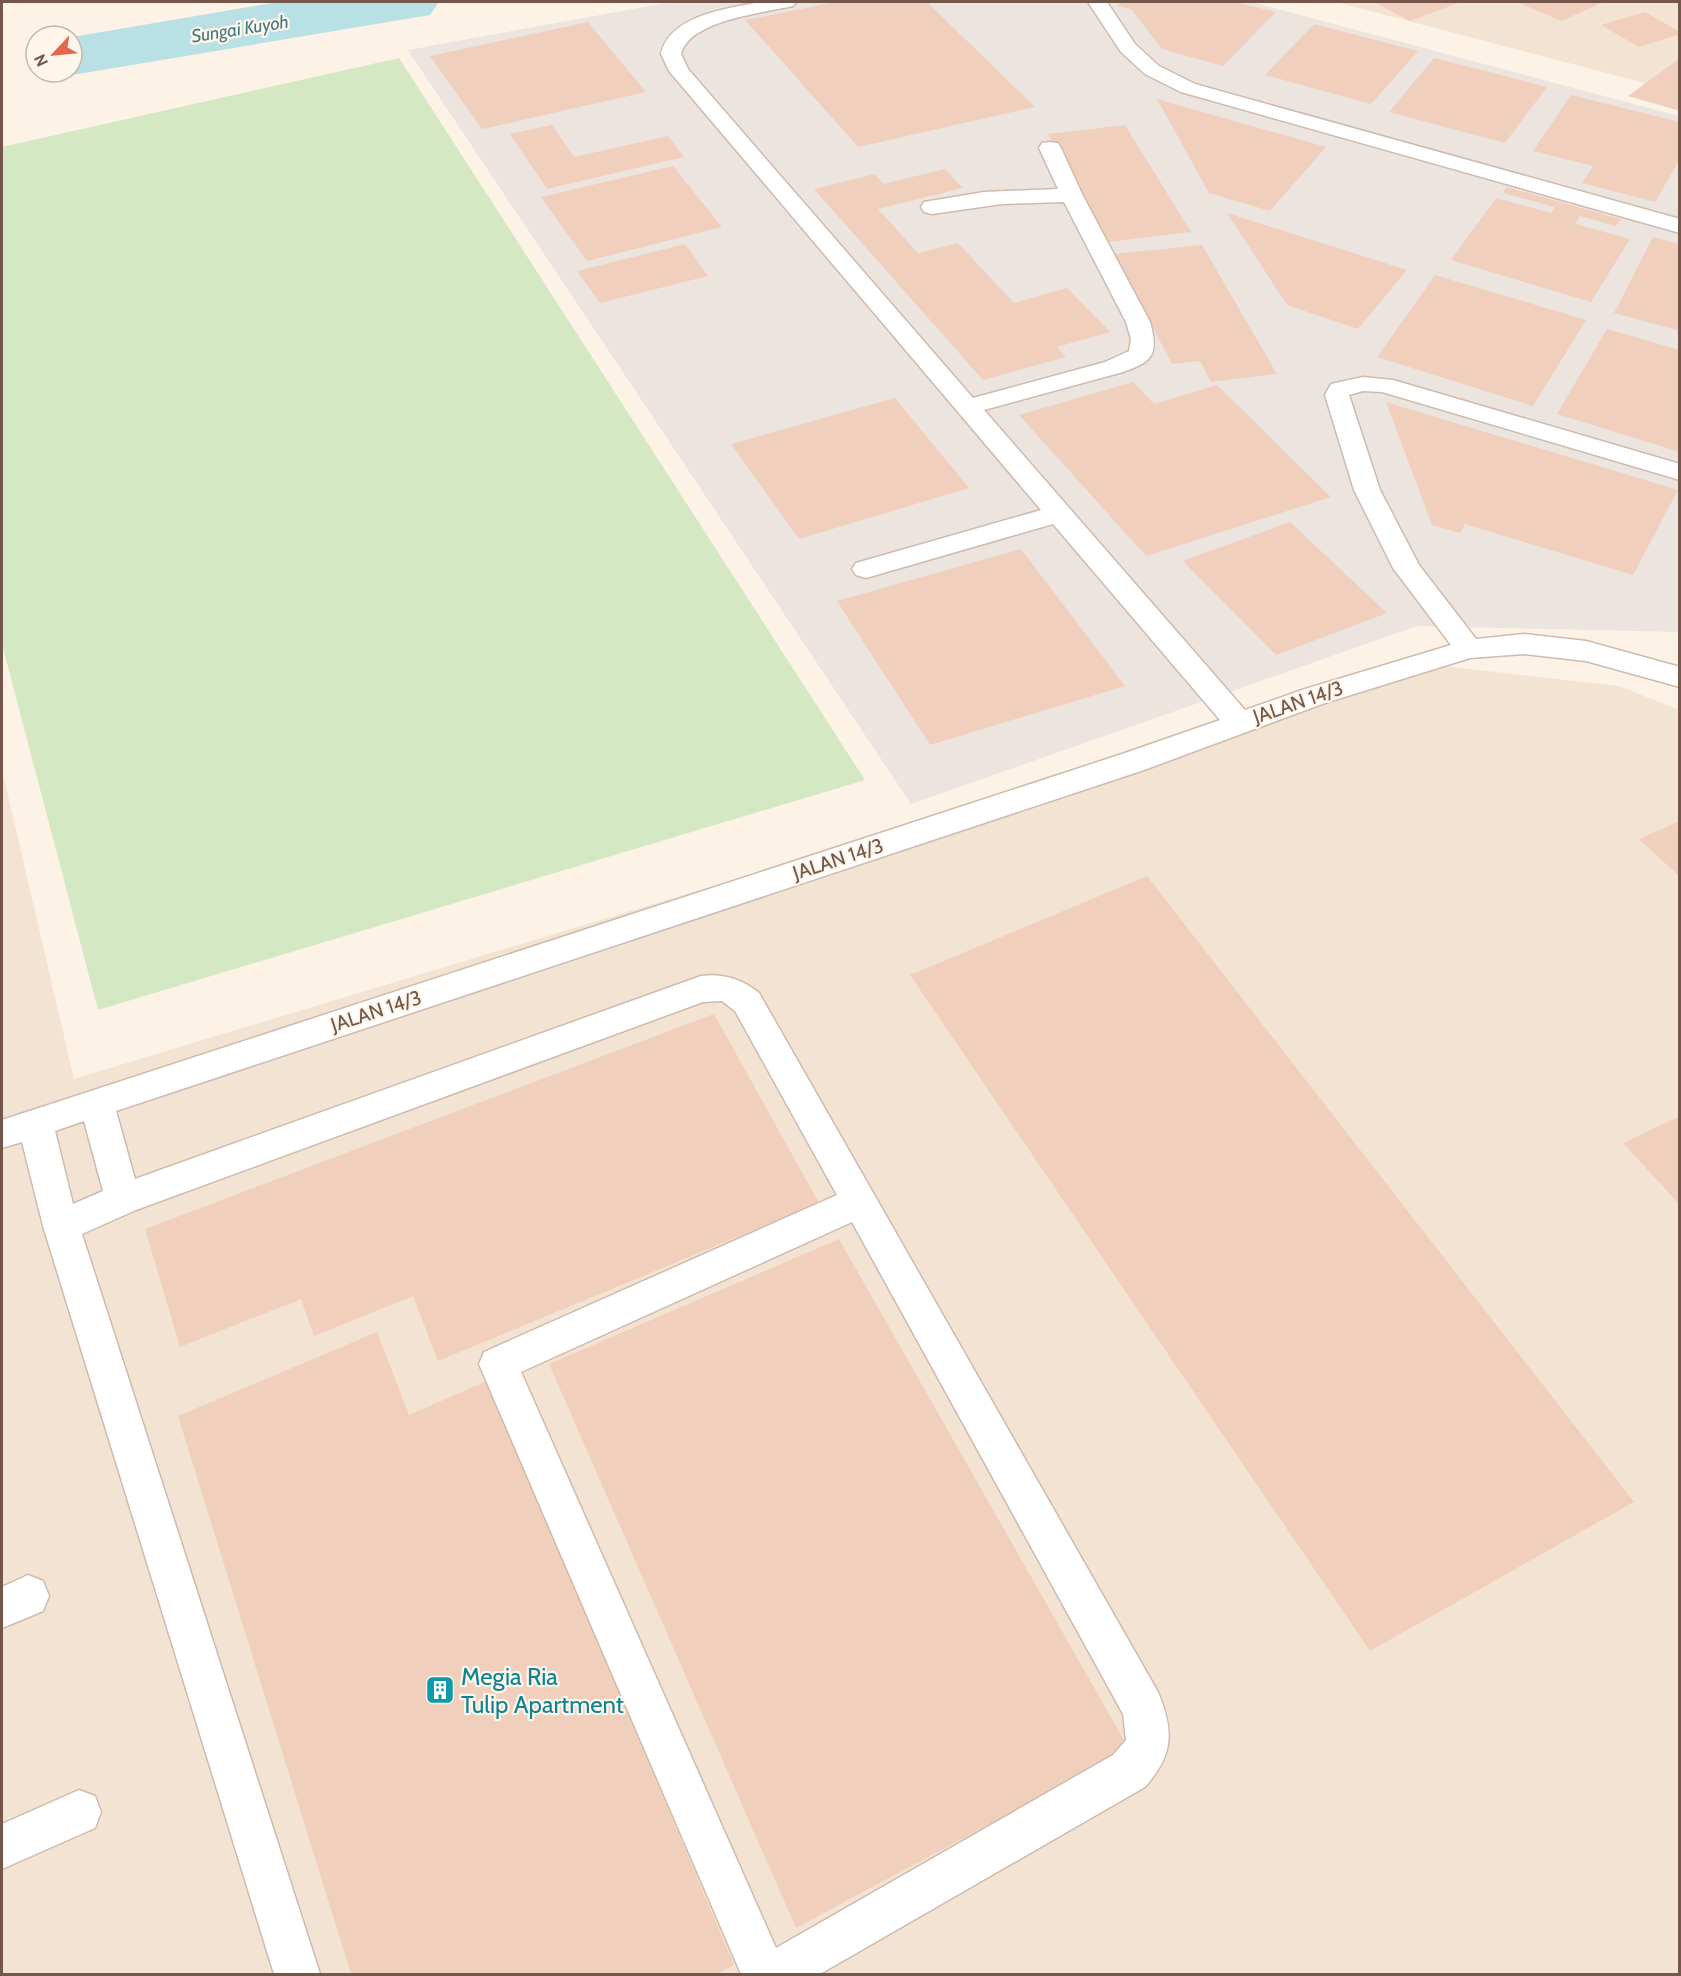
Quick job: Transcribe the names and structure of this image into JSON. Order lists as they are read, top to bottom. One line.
{"streets":{"street":["JALAN 14/3"]},"water":["Sungai Kuyoh"],"places":{"building":["Megia Ria Tulip Apartment"]},"north":"bottom left"}
